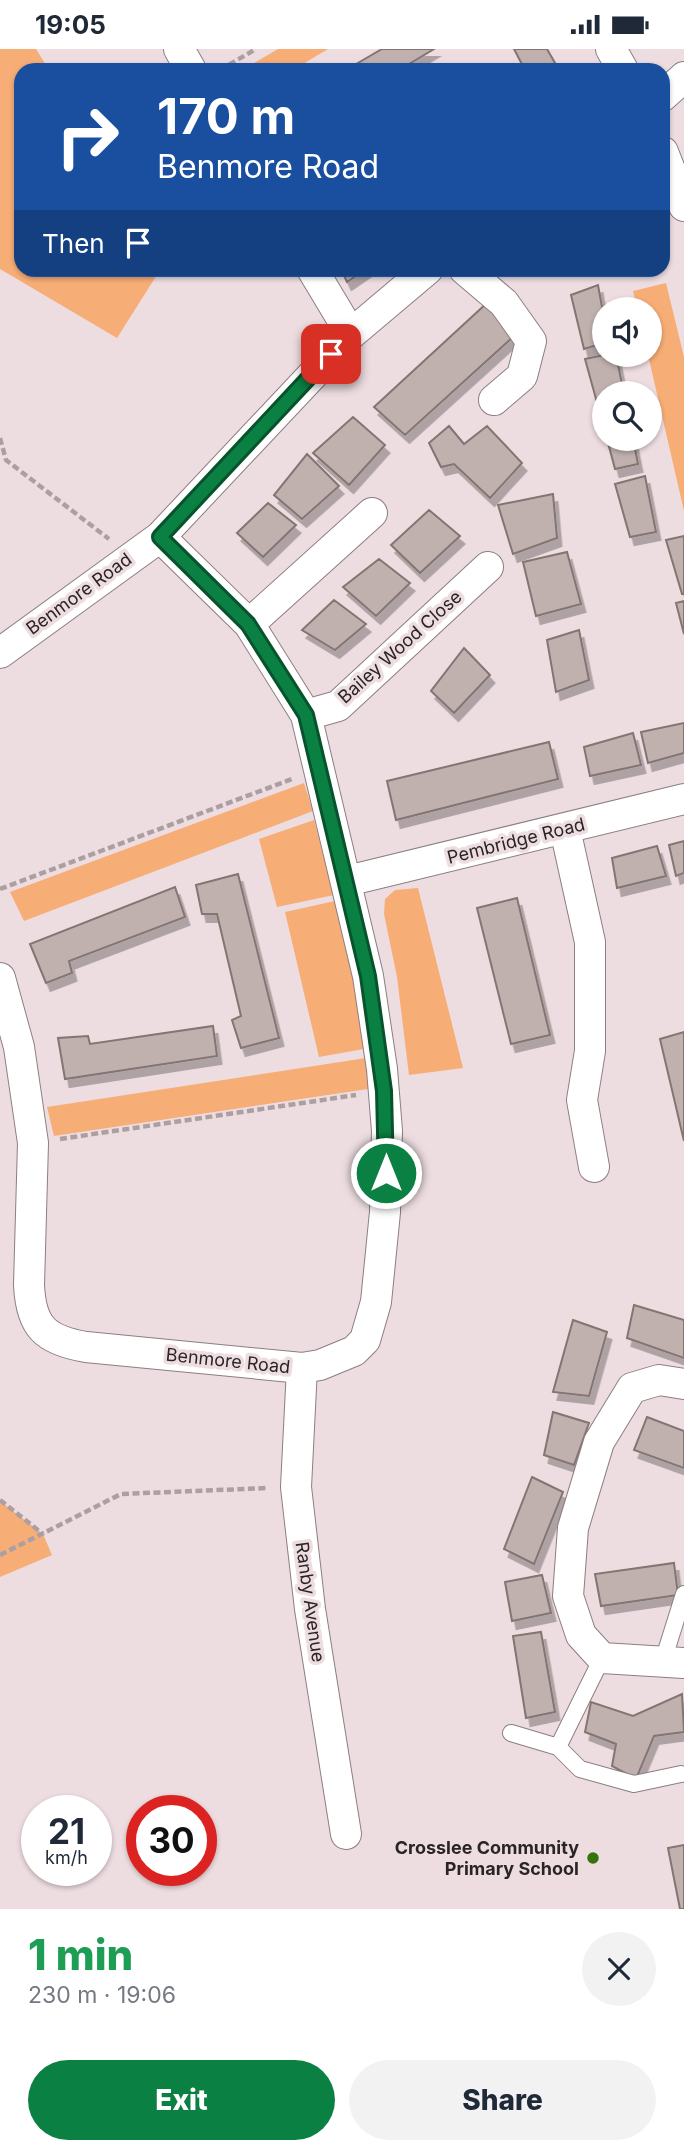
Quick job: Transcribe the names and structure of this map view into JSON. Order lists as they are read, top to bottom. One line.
{"streets":{"street":["Benmore Road","Bailey Wood Close","Pembridge Road","Ranby Avenue"]},"crossings":[["Benmore Road","Bailey Wood Close"],["Benmore Road","Pembridge Road"],["Benmore Road","Ranby Avenue"]],"places":["Crosslee Community Primary School"],"page":{"status":"19:05","turn":["170 m","Benmore Road"],"then":"Then","speed":"21 km/h","limit":"30","heading":["1 min","230 m · 19:06"],"buttons":["Exit","Share"]}}
